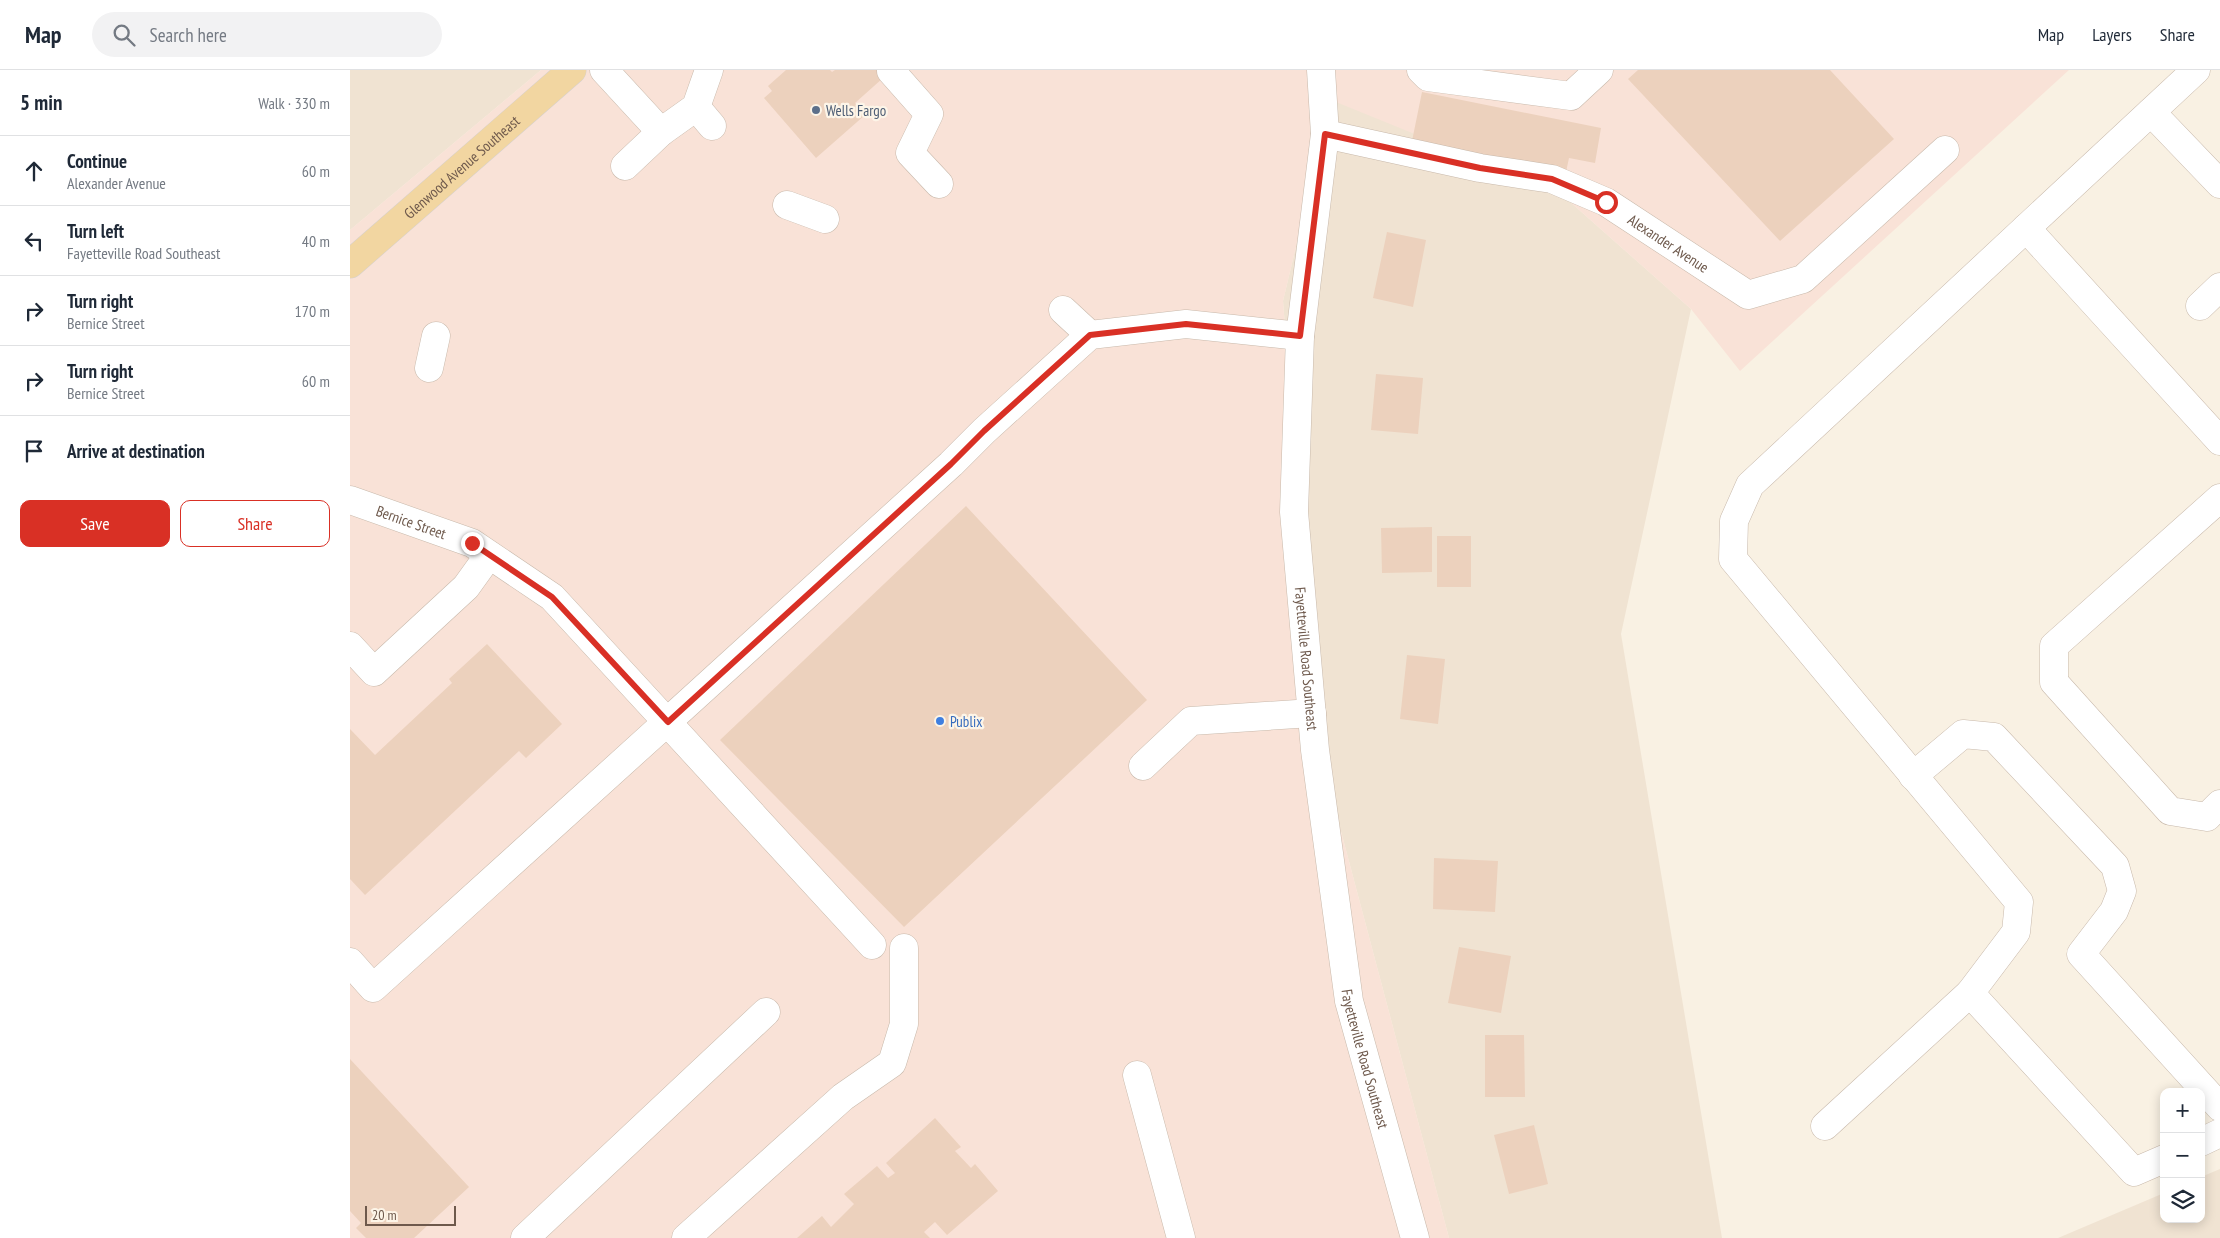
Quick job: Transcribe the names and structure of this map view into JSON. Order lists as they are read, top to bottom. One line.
{"streets":{"main road":["Glenwood Avenue Southeast"],"street":["Alexander Avenue","Bernice Street","Fayetteville Road Southeast"]},"crossings":[["Alexander Avenue","Fayetteville Road Southeast"]],"places":["Wells Fargo","Publix"],"scale_bar":"20 m","page":{"header":"Map","search":"Search here","nav":["Map","Layers","Share"],"heading":["5 min","Walk · 330 m"],"list":[["Continue","Alexander Avenue","60 m"],["Turn left","Fayetteville Road Southeast","40 m"],["Turn right","Bernice Street","170 m"],["Turn right","Bernice Street","60 m"],"Arrive at destination"],"buttons":["Save","Share"],"map_buttons":["+","−"],"scale":"20 m"}}
